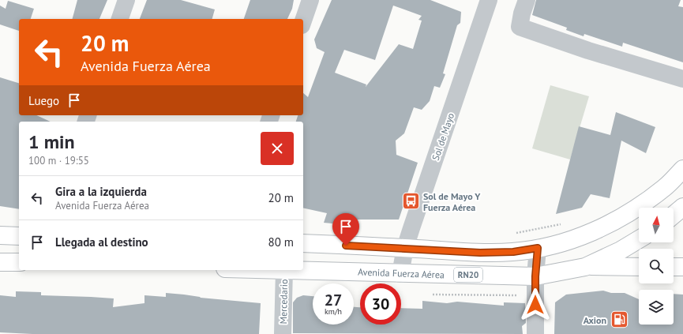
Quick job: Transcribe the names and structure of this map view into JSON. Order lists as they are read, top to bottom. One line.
{"streets":{"main road":["Avenida Fuerza Aérea","RN20"],"street":["Sol de Mayo","Mercedario"]},"crossings":[["Sol de Mayo","Avenida Fuerza Aérea"],["Avenida Fuerza Aérea","Mercedario"]],"places":{"bus stop":["Sol de Mayo Y Fuerza Aérea"],"fuel station":["Axion"]},"north":"top","page":{"turn":["20 m","Avenida Fuerza Aérea"],"then":"Luego","heading":["1 min","100 m · 19:55"],"list":[{"name":"Gira a la izquierda","note":"Avenida Fuerza Aérea","value":"20 m"},{"name":"Llegada al destino","value":"80 m"}],"speed":"27 km/h","limit":"30"}}
